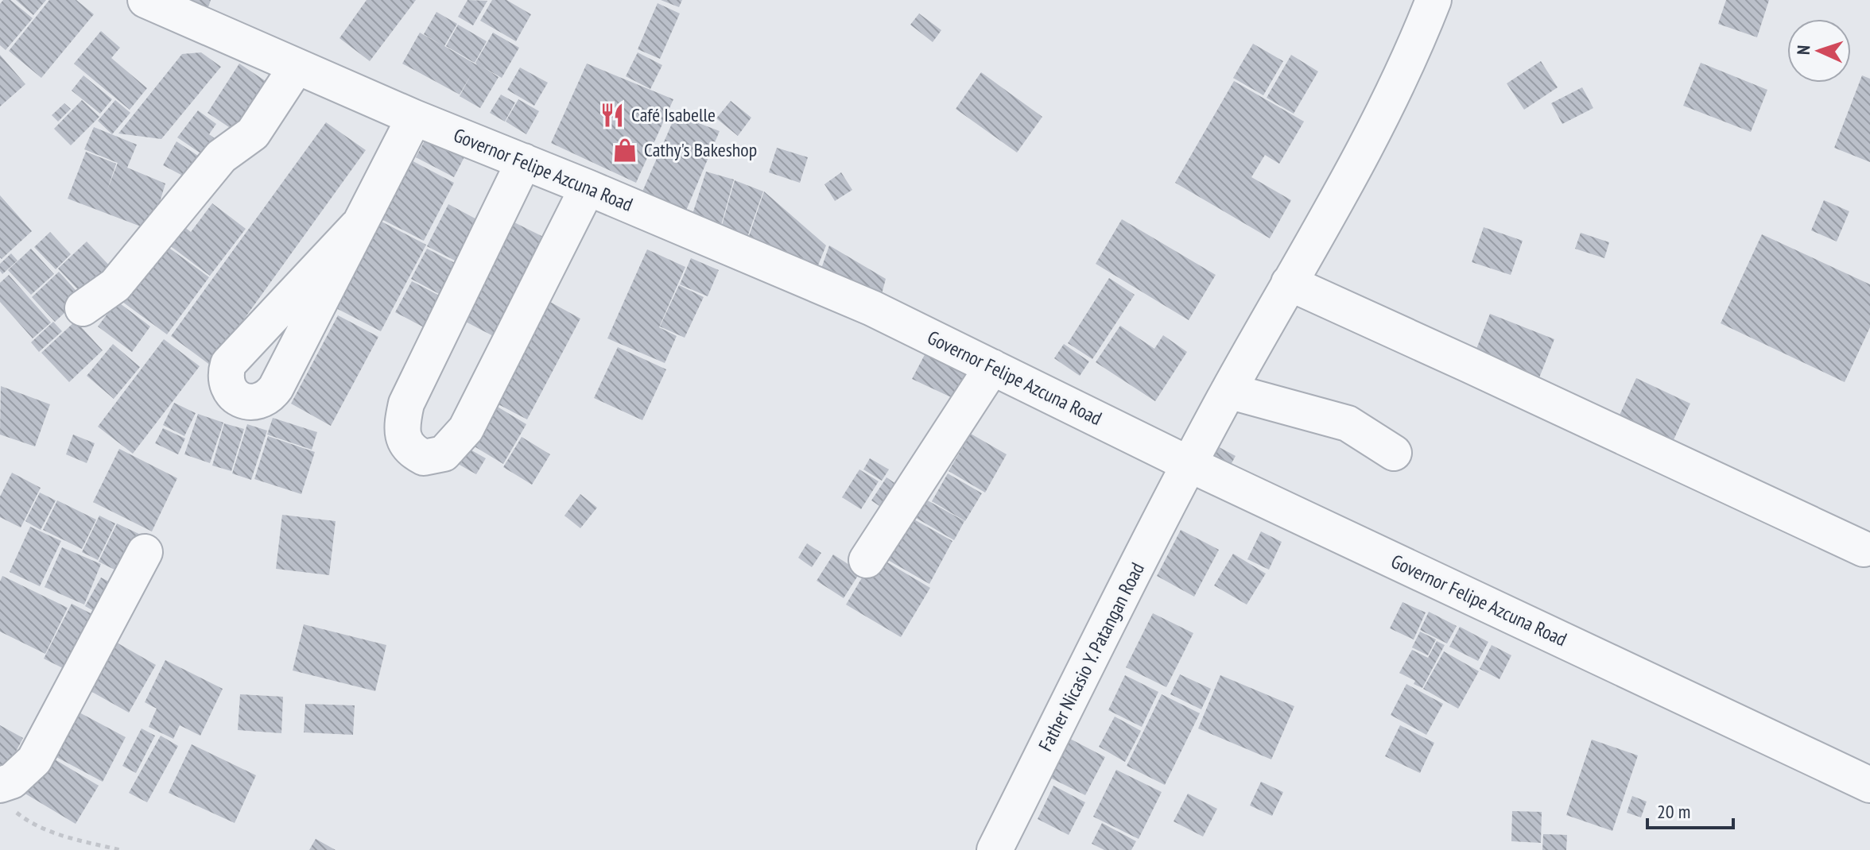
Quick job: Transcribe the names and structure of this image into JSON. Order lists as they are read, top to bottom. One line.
{"streets":{"street":["Governor Felipe Azcuna Road","Father Nicasio Y. Patangan Road"]},"crossings":[["Governor Felipe Azcuna Road","Father Nicasio Y. Patangan Road"]],"places":{"restaurant":["Café Isabelle"],"shop":["Cathy's Bakeshop"]},"scale_bar":"20 m","north":"left"}
